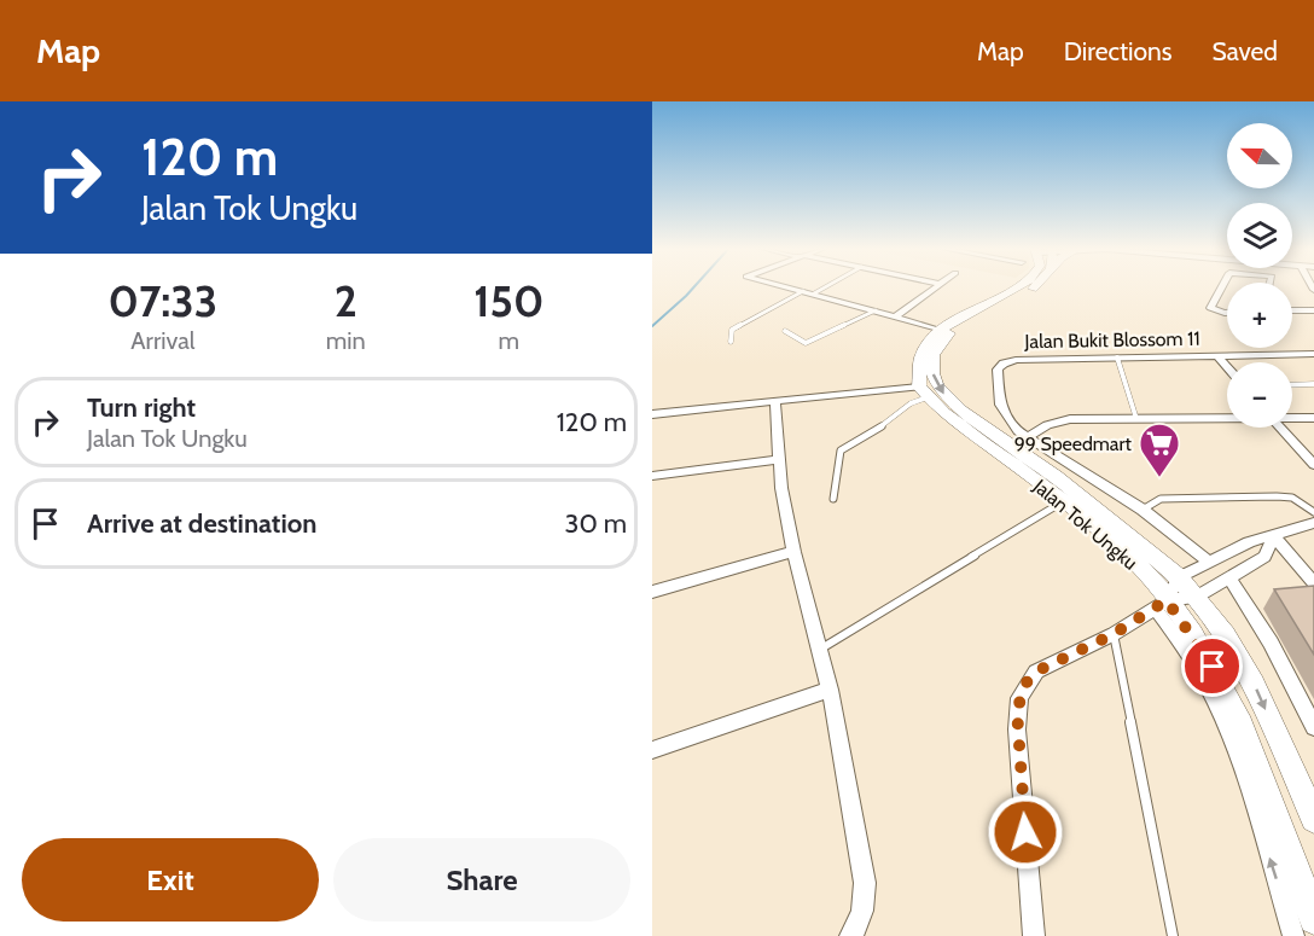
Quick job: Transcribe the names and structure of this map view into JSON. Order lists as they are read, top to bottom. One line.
{"streets":{"main road":["Jalan Tok Ungku"],"street":["Jalan Bukit Blossom 11"]},"places":{"supermarket":["99 Speedmart"]},"north":"left","page":{"header":"Map","nav":["Map","Directions","Saved"],"turn":["120 m","Jalan Tok Ungku"],"map_buttons":["+","−"],"eta":["07:33","Arrival","2","min","150","m"],"list":[{"name":"Turn right","note":"Jalan Tok Ungku","value":"120 m"},{"name":"Arrive at destination","value":"30 m"}],"buttons":["Exit","Share"]}}
